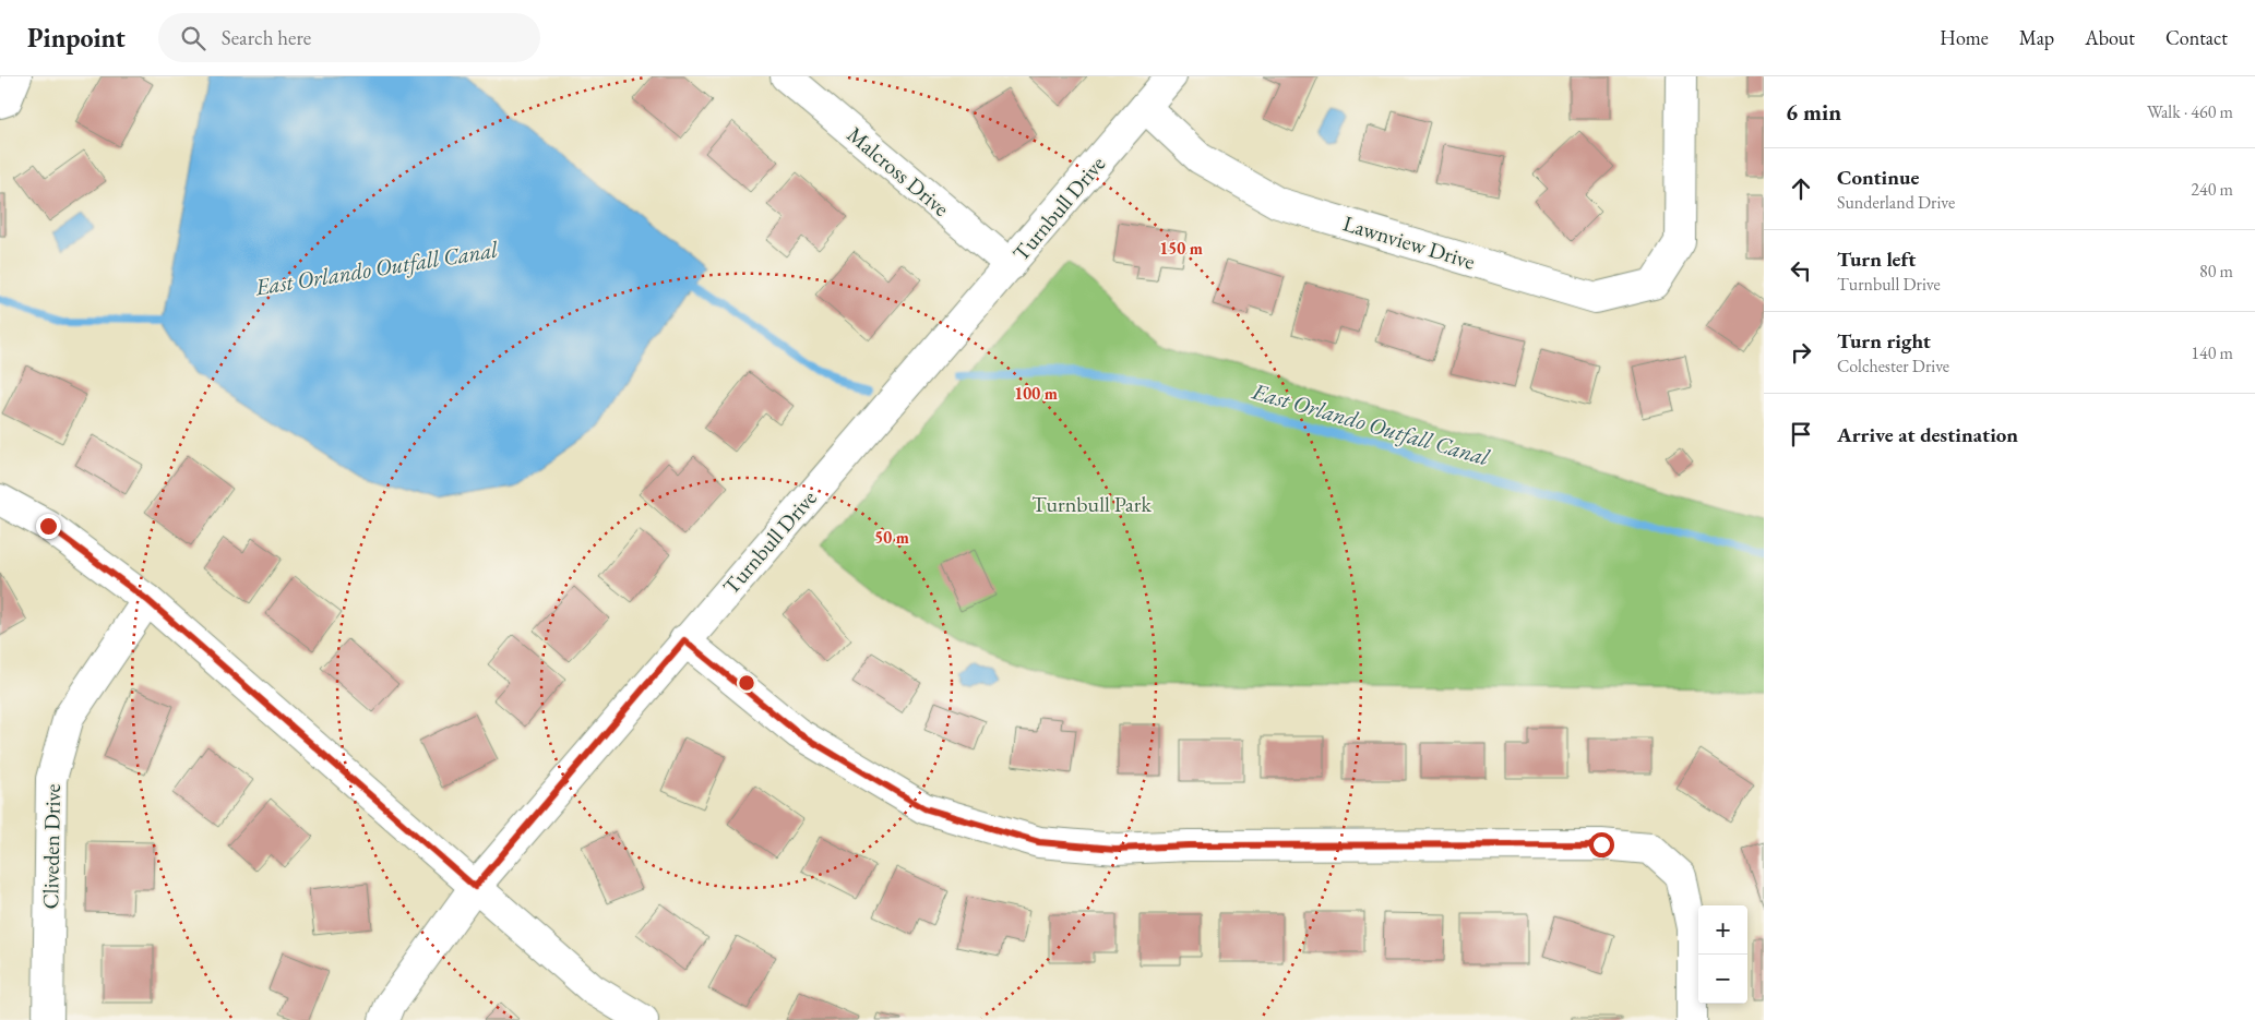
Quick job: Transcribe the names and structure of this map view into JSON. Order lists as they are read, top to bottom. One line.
{"streets":{"street":["Malcross Drive","Turnbull Drive","Lawnview Drive","Cliveden Drive"]},"crossings":[["Malcross Drive","Turnbull Drive"],["Turnbull Drive","Lawnview Drive"]],"water":["East Orlando Outfall Canal"],"parks":["Turnbull Park"],"page":{"header":"Pinpoint","search":"Search here","nav":["Home","Map","About","Contact"],"heading":["6 min","Walk · 460 m"],"list":[["Continue","Sunderland Drive","240 m"],["Turn left","Turnbull Drive","80 m"],["Turn right","Colchester Drive","140 m"],"Arrive at destination"],"map_buttons":["+","−"]},"rings":["150 m","100 m","50 m"]}
